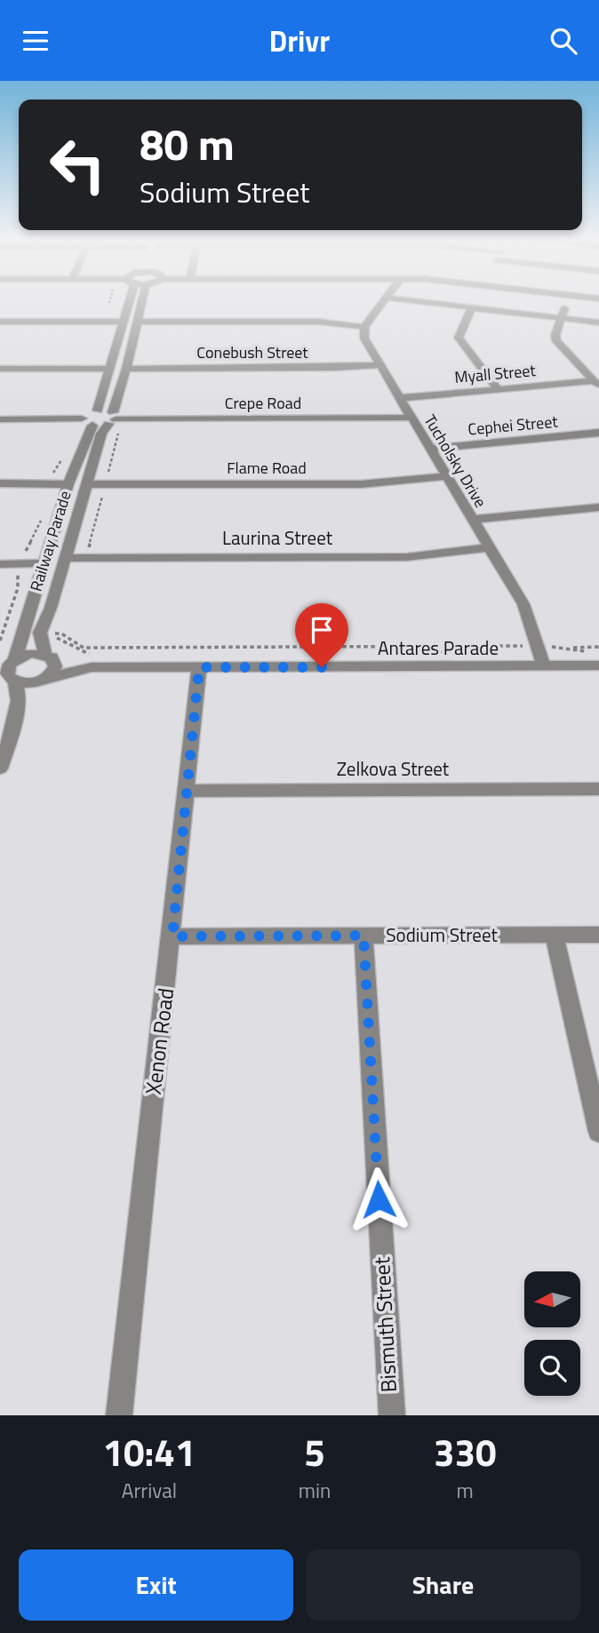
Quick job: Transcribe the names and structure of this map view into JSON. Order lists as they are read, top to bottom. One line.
{"streets":{"street":["Conebush Street","Myall Street","Crepe Road","Cephei Street","Tucholsky Drive","Flame Road","Laurina Street","Railway Parade","Antares Parade","Zelkova Street","Sodium Street","Xenon Road","Bismuth Street"]},"crossings":[["Conebush Street","Tucholsky Drive"],["Conebush Street","Railway Parade"],["Myall Street","Tucholsky Drive"],["Crepe Road","Tucholsky Drive"],["Crepe Road","Railway Parade"],["Cephei Street","Tucholsky Drive"],["Tucholsky Drive","Flame Road"],["Tucholsky Drive","Laurina Street"],["Tucholsky Drive","Antares Parade"],["Flame Road","Railway Parade"],["Laurina Street","Railway Parade"],["Railway Parade","Antares Parade"],["Antares Parade","Xenon Road"],["Zelkova Street","Xenon Road"],["Sodium Street","Xenon Road"],["Sodium Street","Bismuth Street"]],"north":"left","page":{"header":"Drivr","turn":["80 m","Sodium Street"],"eta":["10:41","Arrival","5","min","330","m"],"buttons":["Exit","Share"]}}
